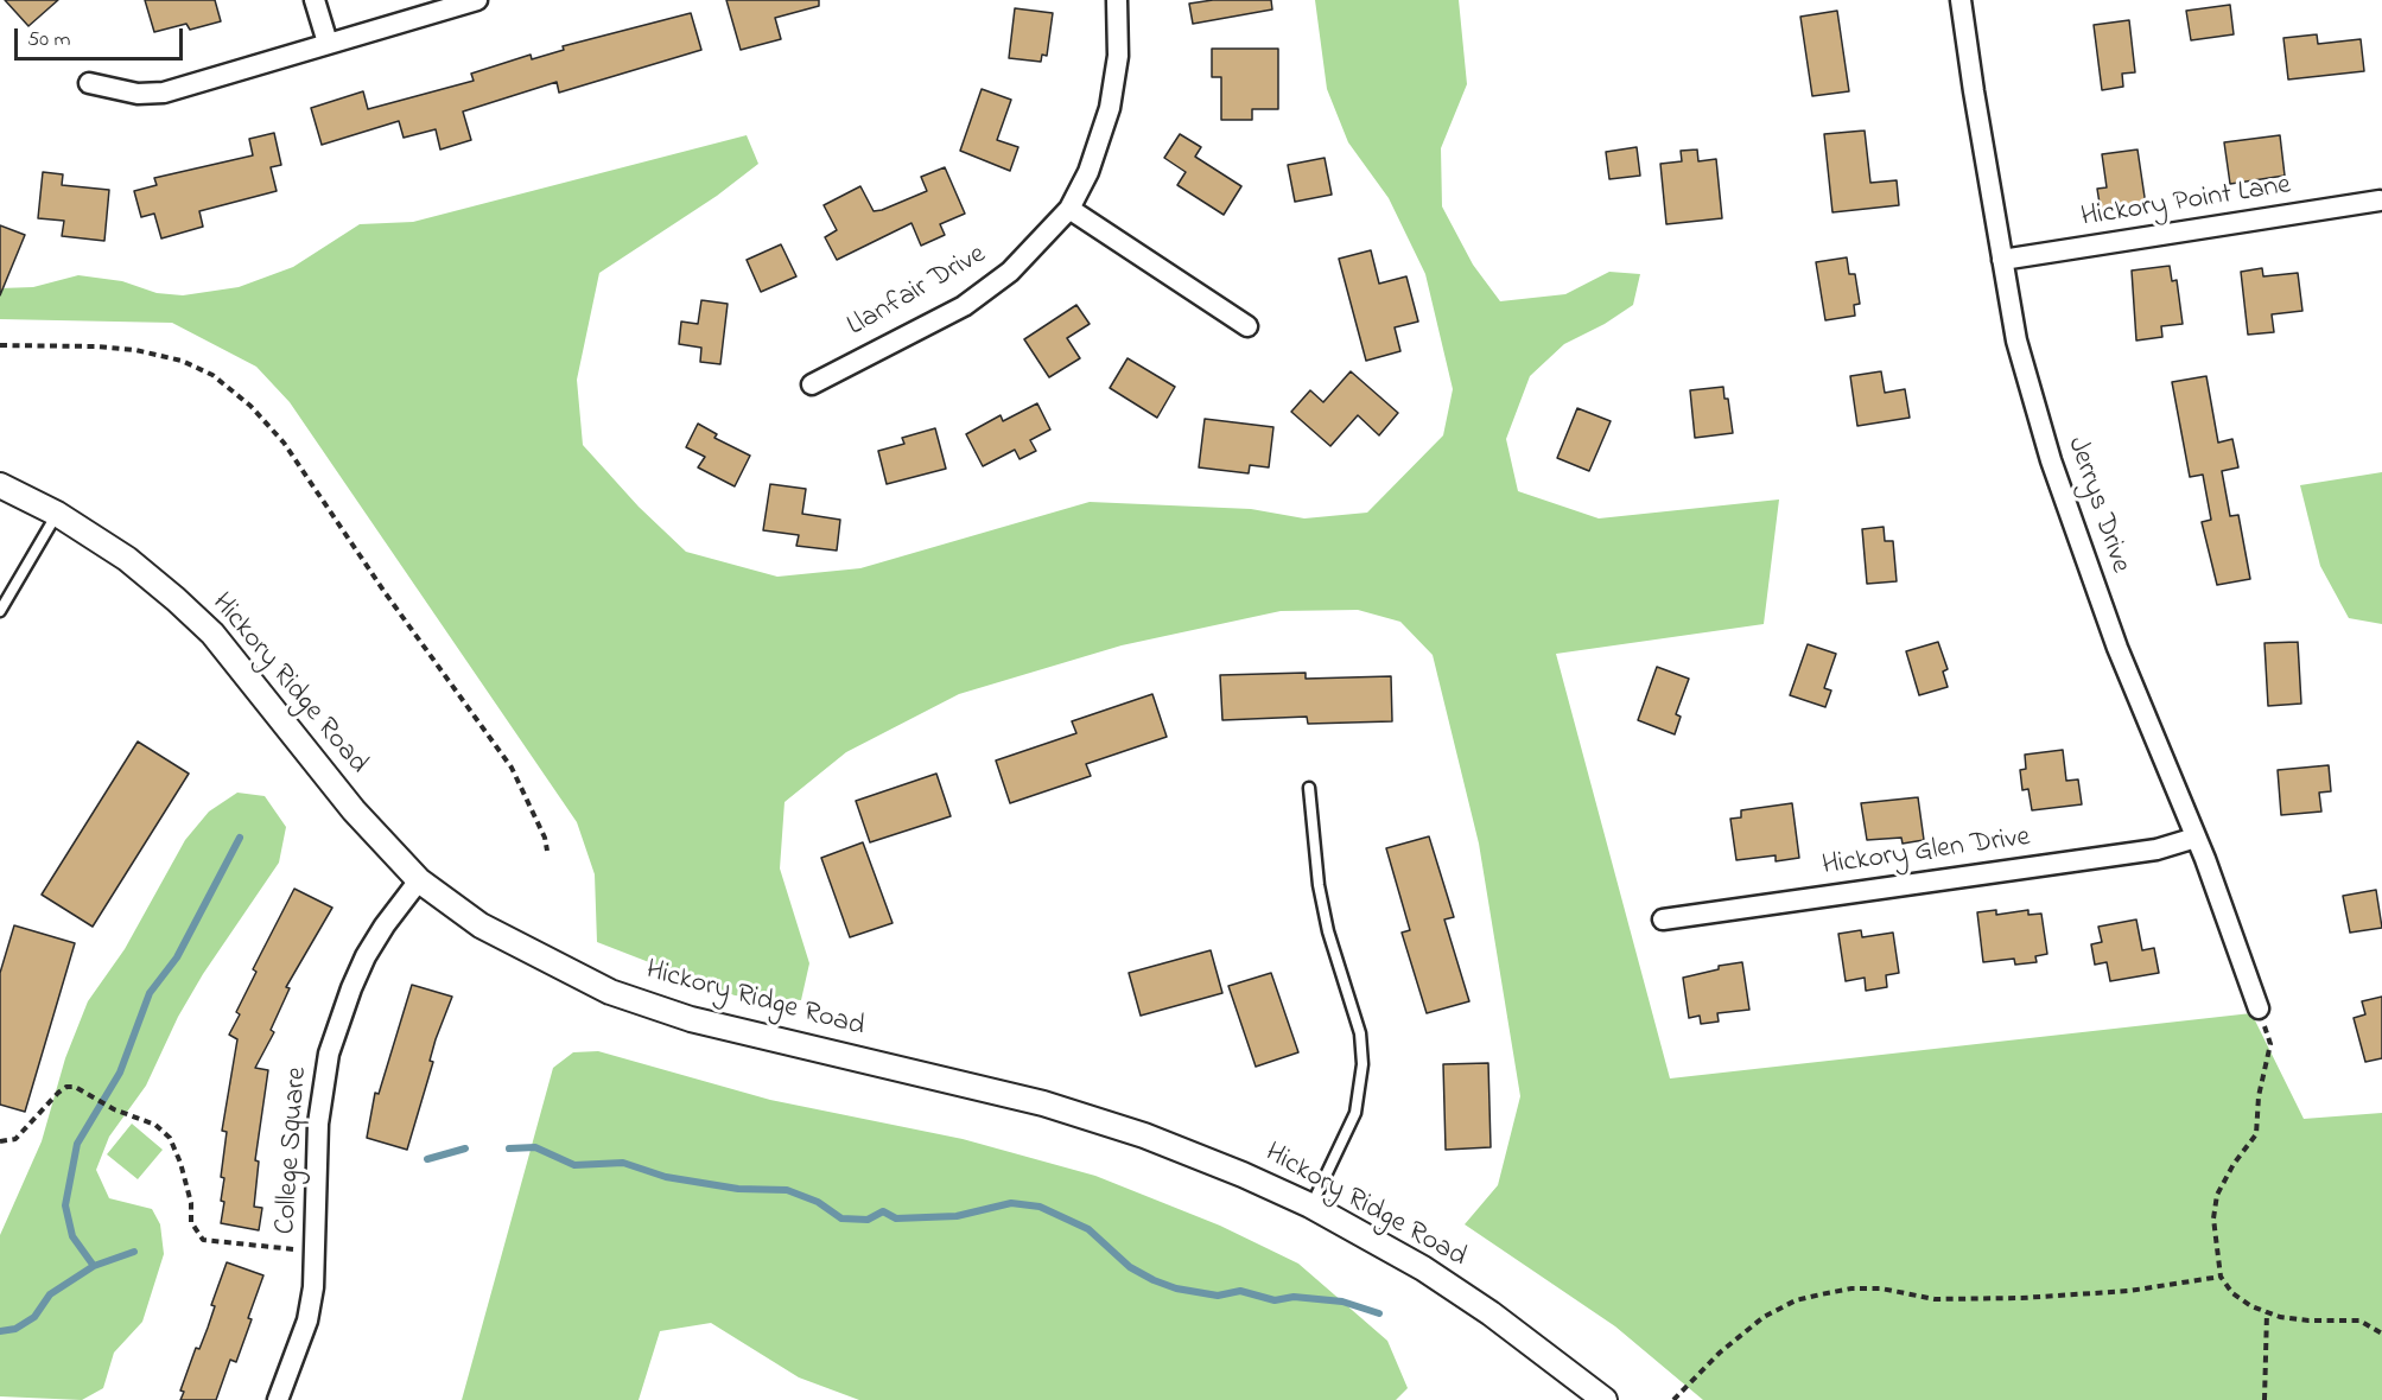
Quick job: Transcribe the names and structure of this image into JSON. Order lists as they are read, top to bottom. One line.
{"streets":{"street":["Hickory Point Lane","Llanfair Drive","Jerrys Drive","Hickory Ridge Road","Hickory Glen Drive","College Square"]},"crossings":[["Hickory Point Lane","Jerrys Drive"],["Jerrys Drive","Hickory Glen Drive"],["Hickory Ridge Road","College Square"]],"scale_bar":"50 m"}
